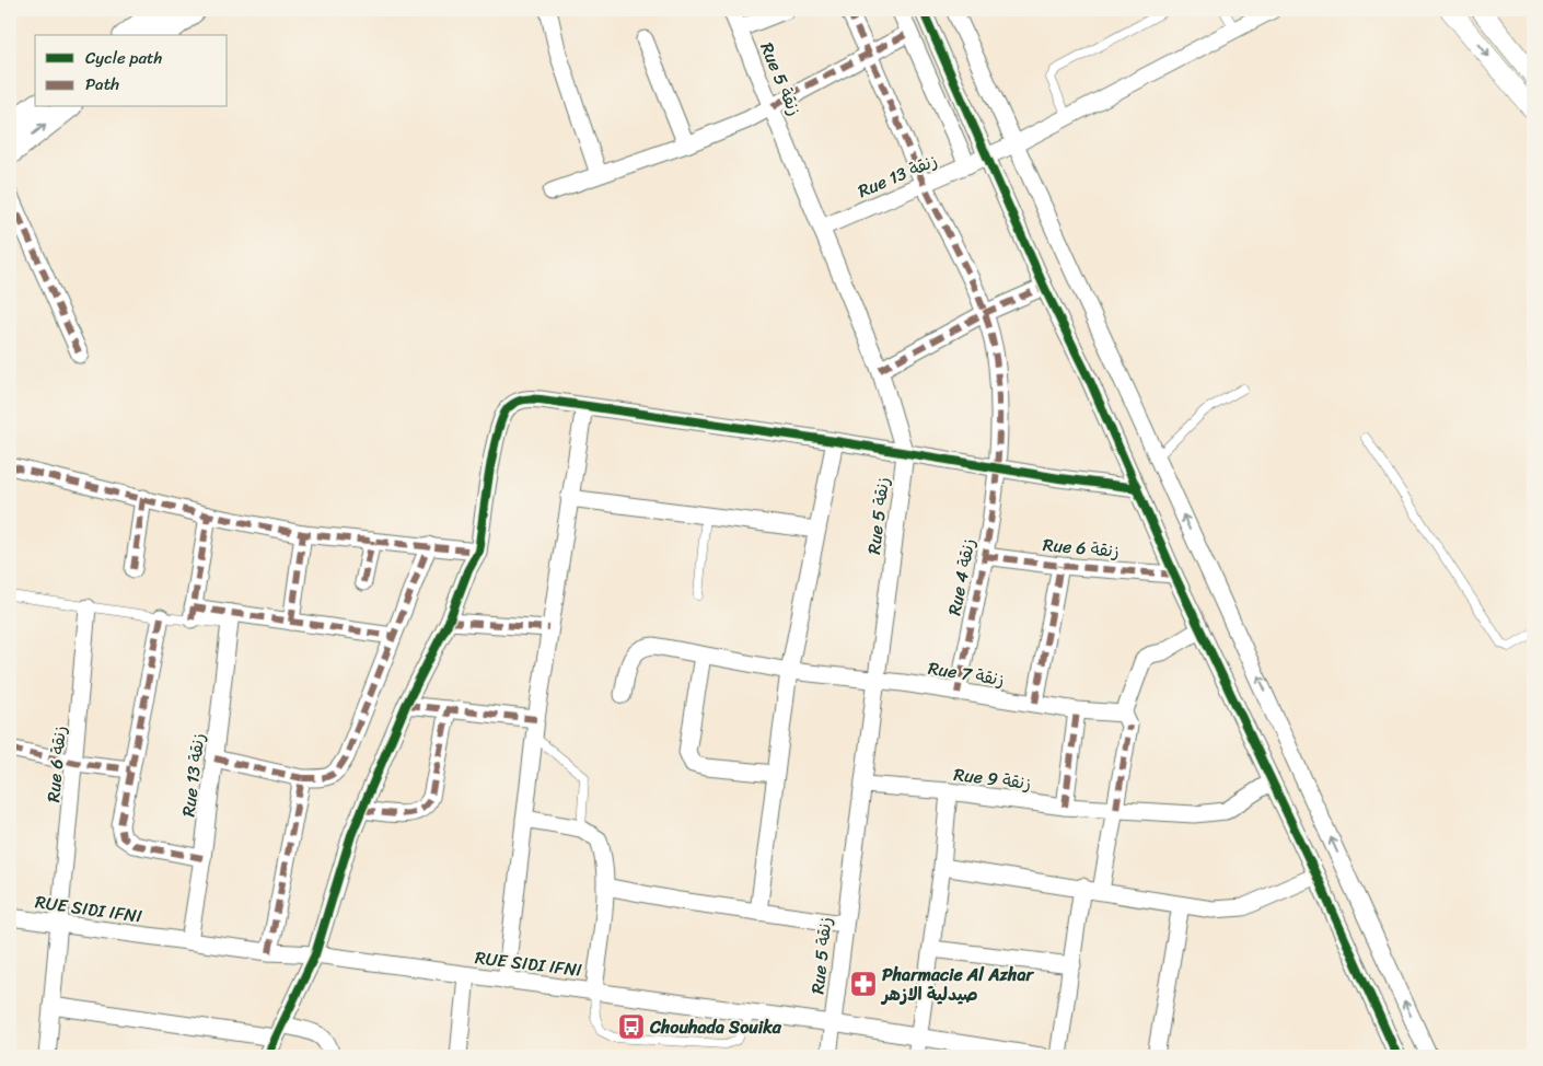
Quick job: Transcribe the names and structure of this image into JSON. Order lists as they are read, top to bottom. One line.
{"streets":{"street":["Rue 5 زنقة","Rue 13 زنقة","Rue 6 زنقة","Rue 4 زنقة","Rue 7 زنقة","Rue 9 زنقة","RUE SIDI IFNI"]},"crossings":[["Rue 5 زنقة","Rue 13 زنقة"],["Rue 5 زنقة","Rue 7 زنقة"],["Rue 5 زنقة","Rue 9 زنقة"],["Rue 5 زنقة","RUE SIDI IFNI"],["Rue 13 زنقة","Rue 4 زنقة"],["Rue 13 زنقة","RUE SIDI IFNI"],["Rue 6 زنقة","Rue 4 زنقة"],["Rue 6 زنقة","RUE SIDI IFNI"],["Rue 4 زنقة","Rue 7 زنقة"]],"places":{"pharmacy":["Pharmacie Al Azhar صيدلية الازهر"],"bus stop":["Chouhada Souika"]},"legend":["Cycle path","Path"]}
